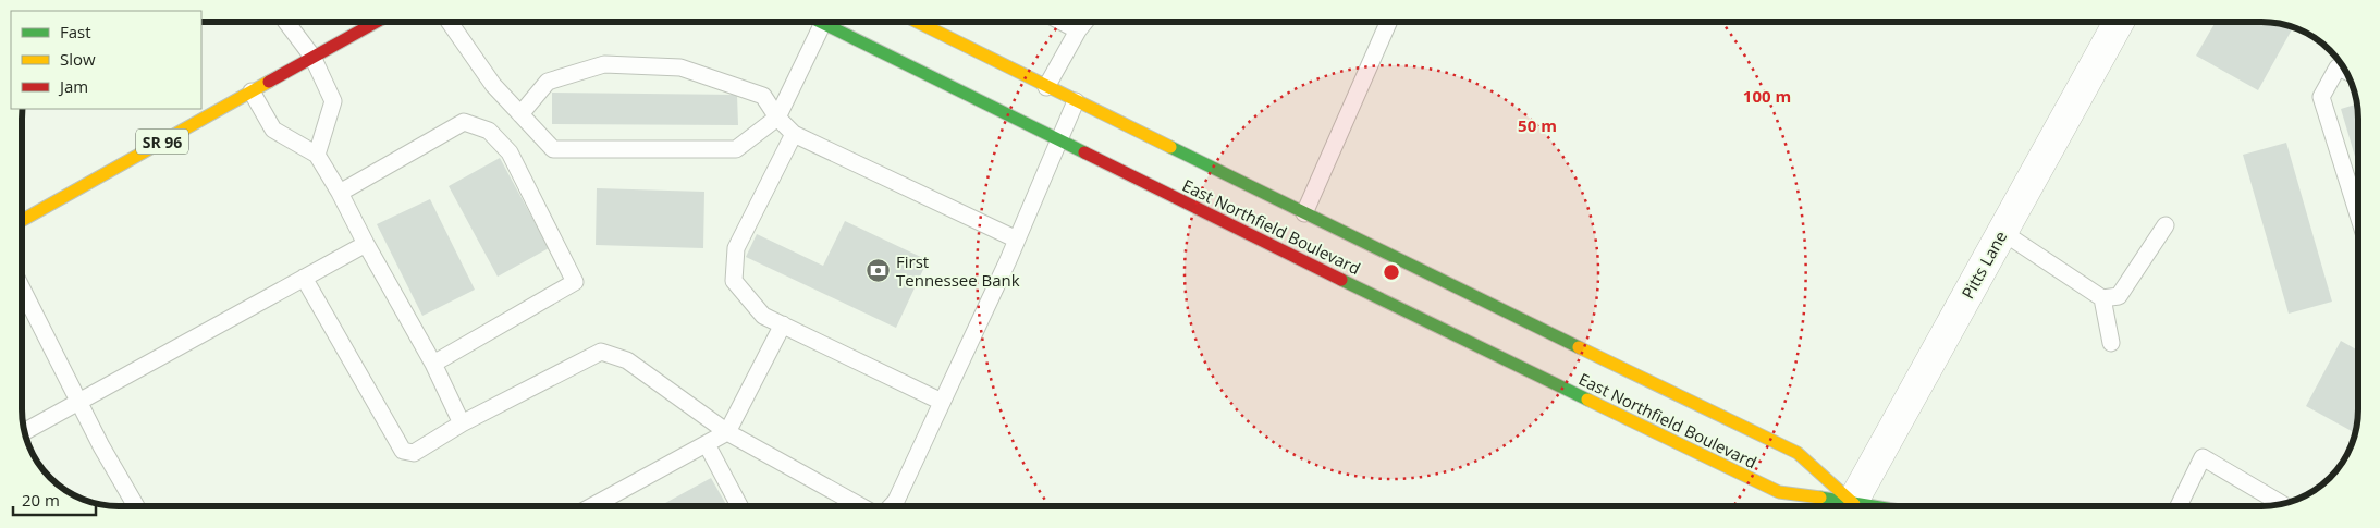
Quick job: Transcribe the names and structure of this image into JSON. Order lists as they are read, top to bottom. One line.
{"streets":{"main road":["SR 96","East Northfield Boulevard"],"street":["Pitts Lane"]},"places":{"bank":["First Tennessee Bank"]},"legend":["Fast","Slow","Jam"],"scale_bar":"20 m","rings":["100 m","50 m"]}
